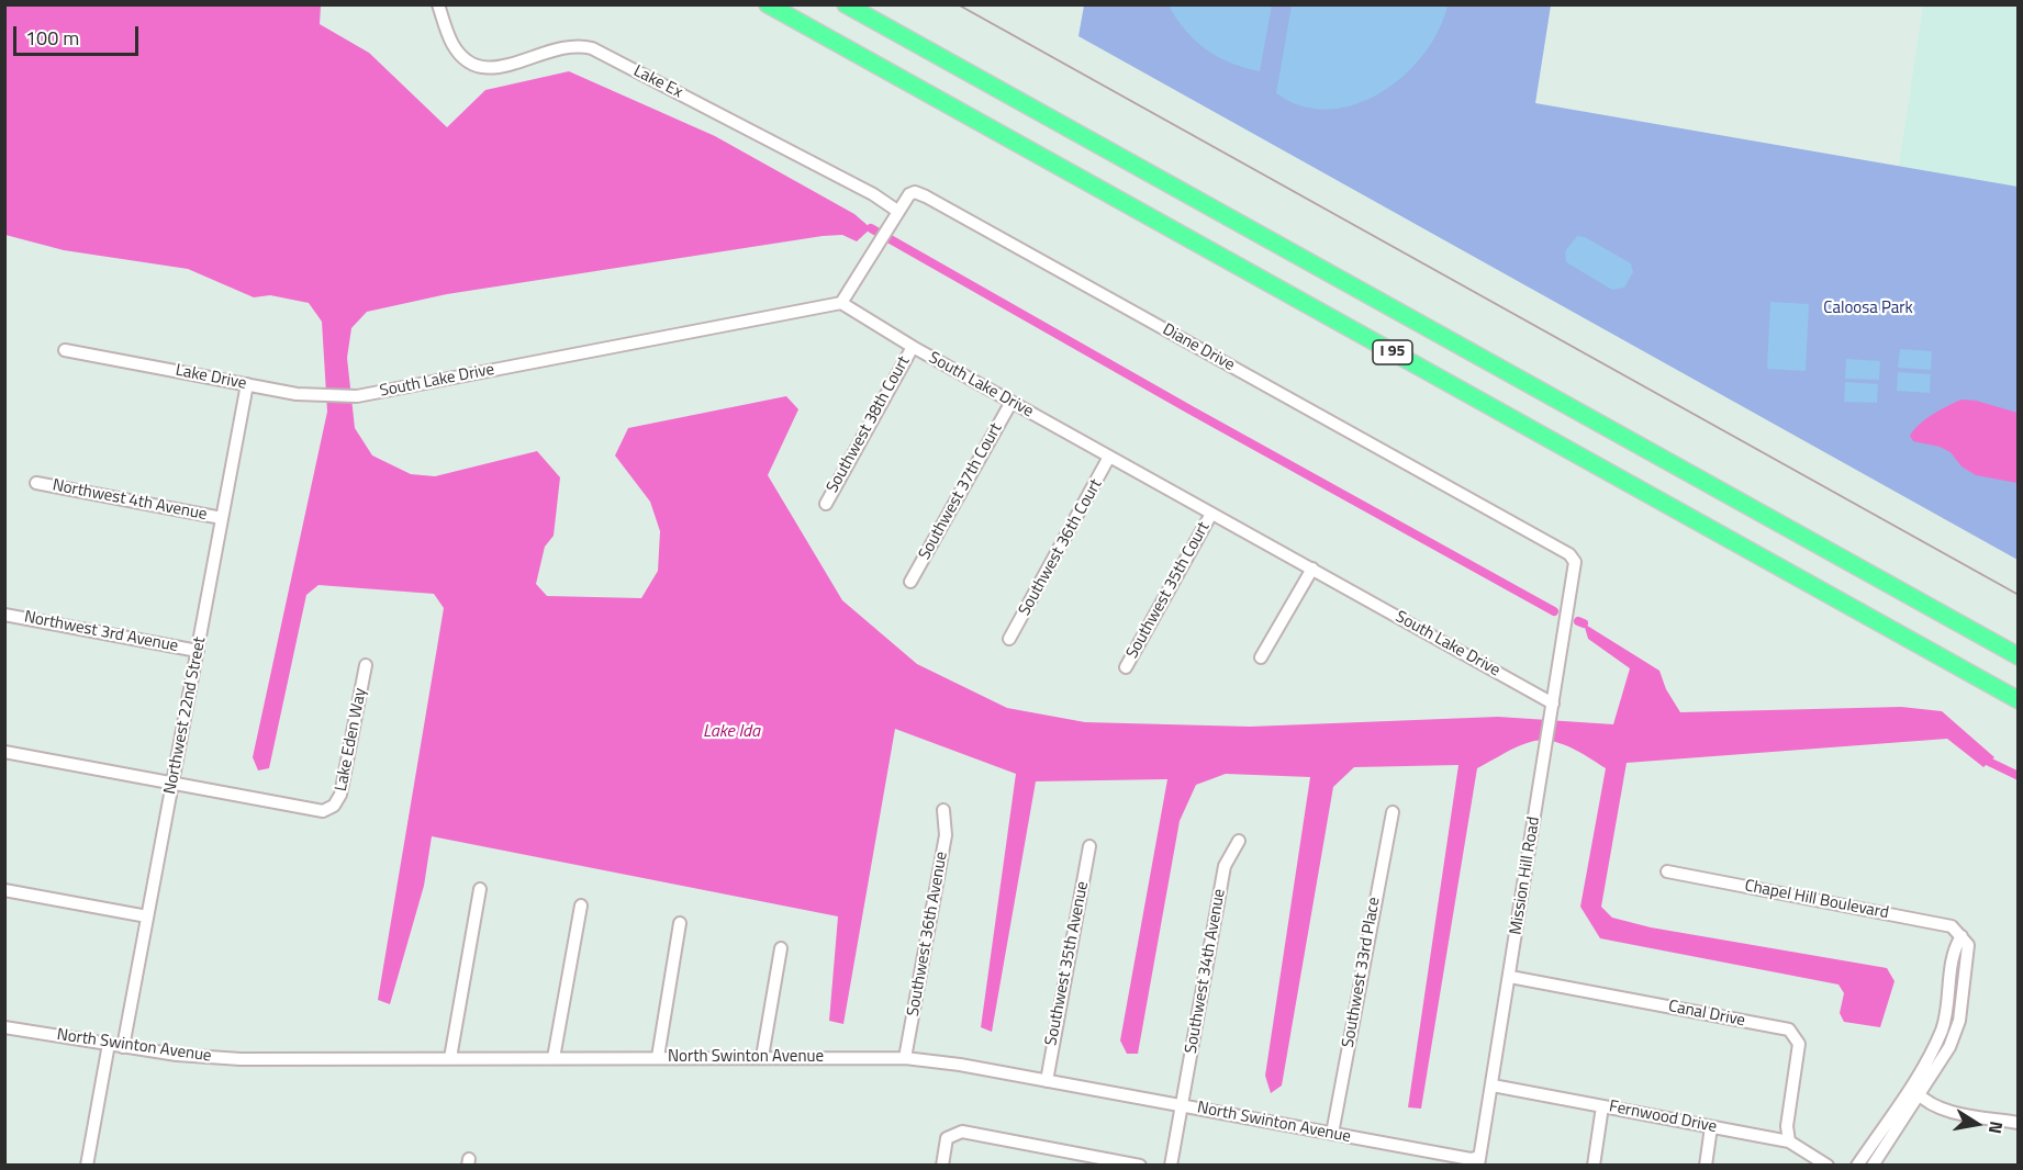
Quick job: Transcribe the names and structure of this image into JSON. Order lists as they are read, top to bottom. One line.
{"streets":{"highway":["I 95"],"street":["Lake Ex","Diane Drive","Lake Drive","South Lake Drive","Southwest 38th Court","Southwest 37th Court","Northwest 4th Avenue","Southwest 36th Court","Southwest 35th Court","Northwest 3rd Avenue","Northwest 22nd Street","Lake Eden Way","Mission Hill Road","Chapel Hill Boulevard","Southwest 36th Avenue","Southwest 35th Avenue","Southwest 34th Avenue","Southwest 33rd Place","Canal Drive","North Swinton Avenue","Fernwood Drive"]},"crossings":[["Lake Ex","Diane Drive"],["Diane Drive","South Lake Drive"],["Diane Drive","Mission Hill Road"],["Lake Drive","South Lake Drive"],["Lake Drive","Northwest 22nd Street"],["South Lake Drive","Southwest 38th Court"],["South Lake Drive","Southwest 37th Court"],["South Lake Drive","Southwest 36th Court"],["South Lake Drive","Southwest 35th Court"],["South Lake Drive","Mission Hill Road"],["Northwest 4th Avenue","Northwest 22nd Street"],["Northwest 3rd Avenue","Northwest 22nd Street"],["Northwest 22nd Street","Lake Eden Way"],["Northwest 22nd Street","North Swinton Avenue"],["Mission Hill Road","Canal Drive"],["Mission Hill Road","North Swinton Avenue"],["Mission Hill Road","Fernwood Drive"],["Southwest 36th Avenue","North Swinton Avenue"],["Southwest 35th Avenue","North Swinton Avenue"],["Southwest 34th Avenue","North Swinton Avenue"],["Southwest 33rd Place","North Swinton Avenue"],["Canal Drive","Fernwood Drive"]],"water":["Lake Ida"],"parks":["Caloosa Park"],"scale_bar":"100 m","north":"right"}
